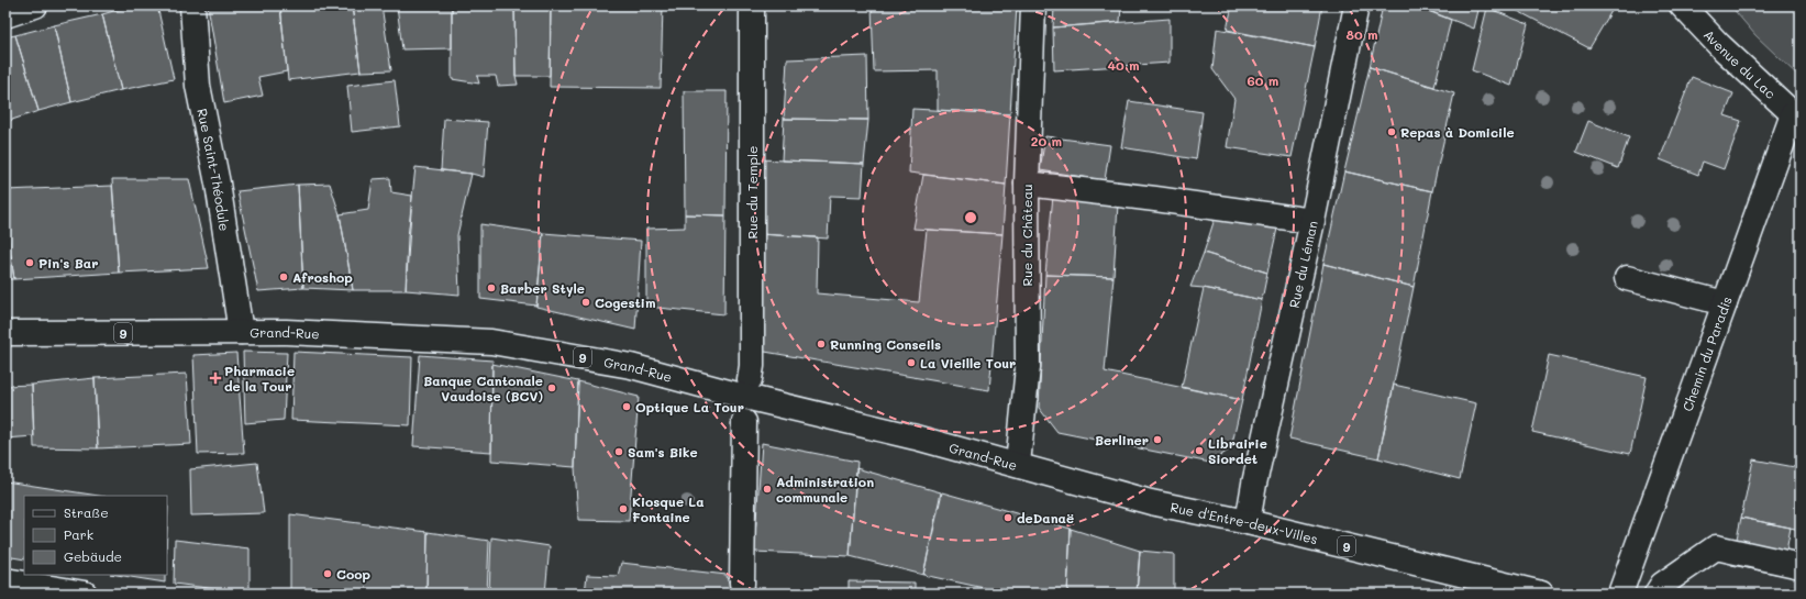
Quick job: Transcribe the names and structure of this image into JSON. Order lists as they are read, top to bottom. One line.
{"streets":{"street":["Avenue du Lac","Rue Saint-Théodule","Rue du Temple","Rue du Château","Rue du Léman","9","Grand-Rue","Chemin du Paradis","Rue d'Entre-deux-Villes"]},"crossings":[["Avenue du Lac","Chemin du Paradis"],["Rue Saint-Théodule","Grand-Rue"],["Rue du Château","Grand-Rue"],["Rue du Léman","Rue d'Entre-deux-Villes"],["Grand-Rue","Rue d'Entre-deux-Villes"]],"places":{"other":["Repas à Domicile","Pin's Bar","Afroshop","Barber Style","Cogestim","Running Conseils","La Vieille Tour","Banque Cantonale Vaudoise (BCV)","Optique La Tour","Berliner","Librairie Siordet","Sam's Bike","Administration communale","Kiosque La Fontaine","deDanaë","Coop"],"health":["Pharmacie de la Tour"]},"legend":["Straße","Park","Gebäude"],"rings":["80 m","40 m","60 m","20 m"]}
